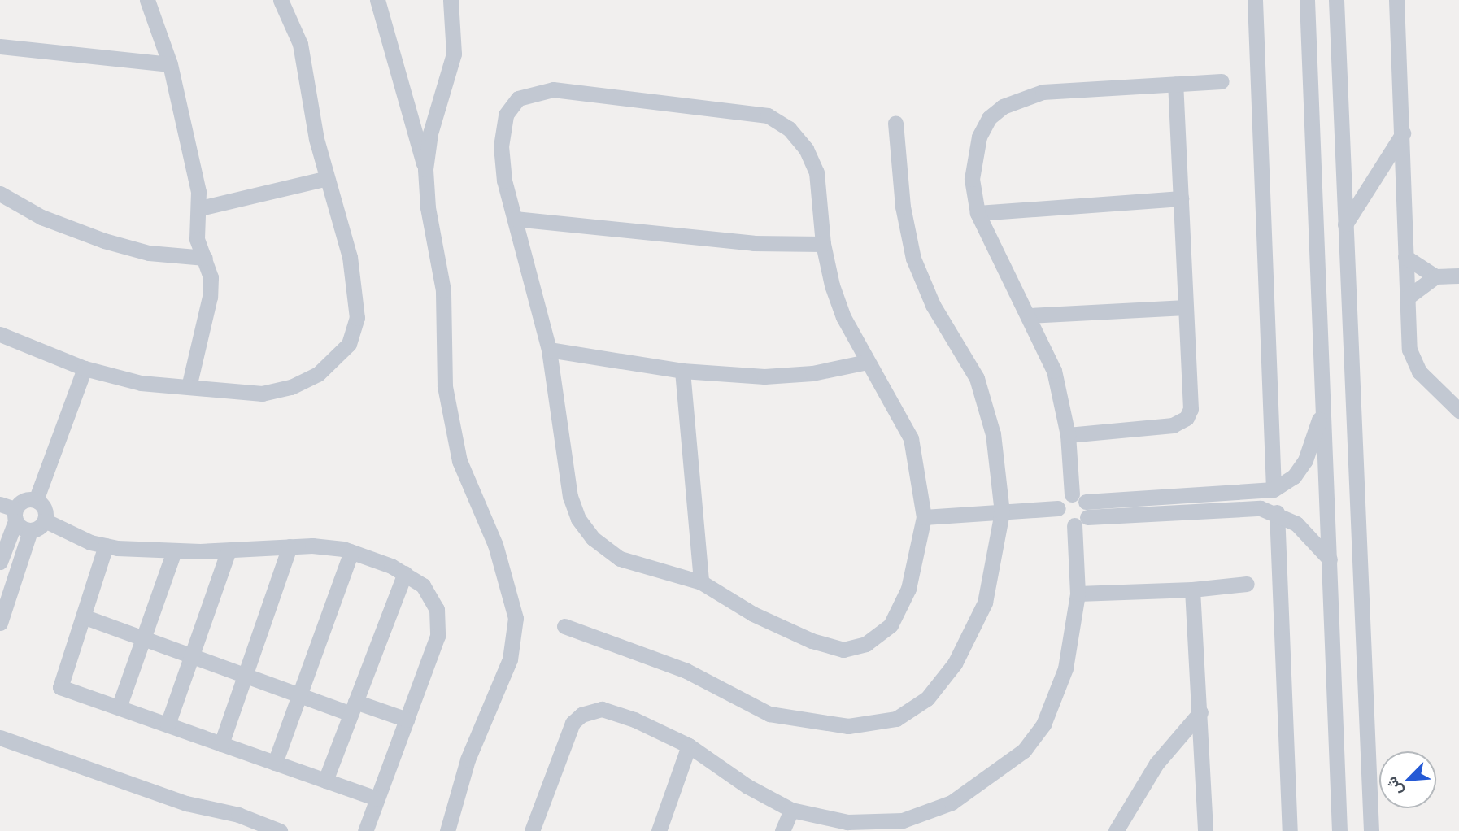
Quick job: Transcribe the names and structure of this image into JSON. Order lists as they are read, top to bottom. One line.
{"north":"bottom left"}
